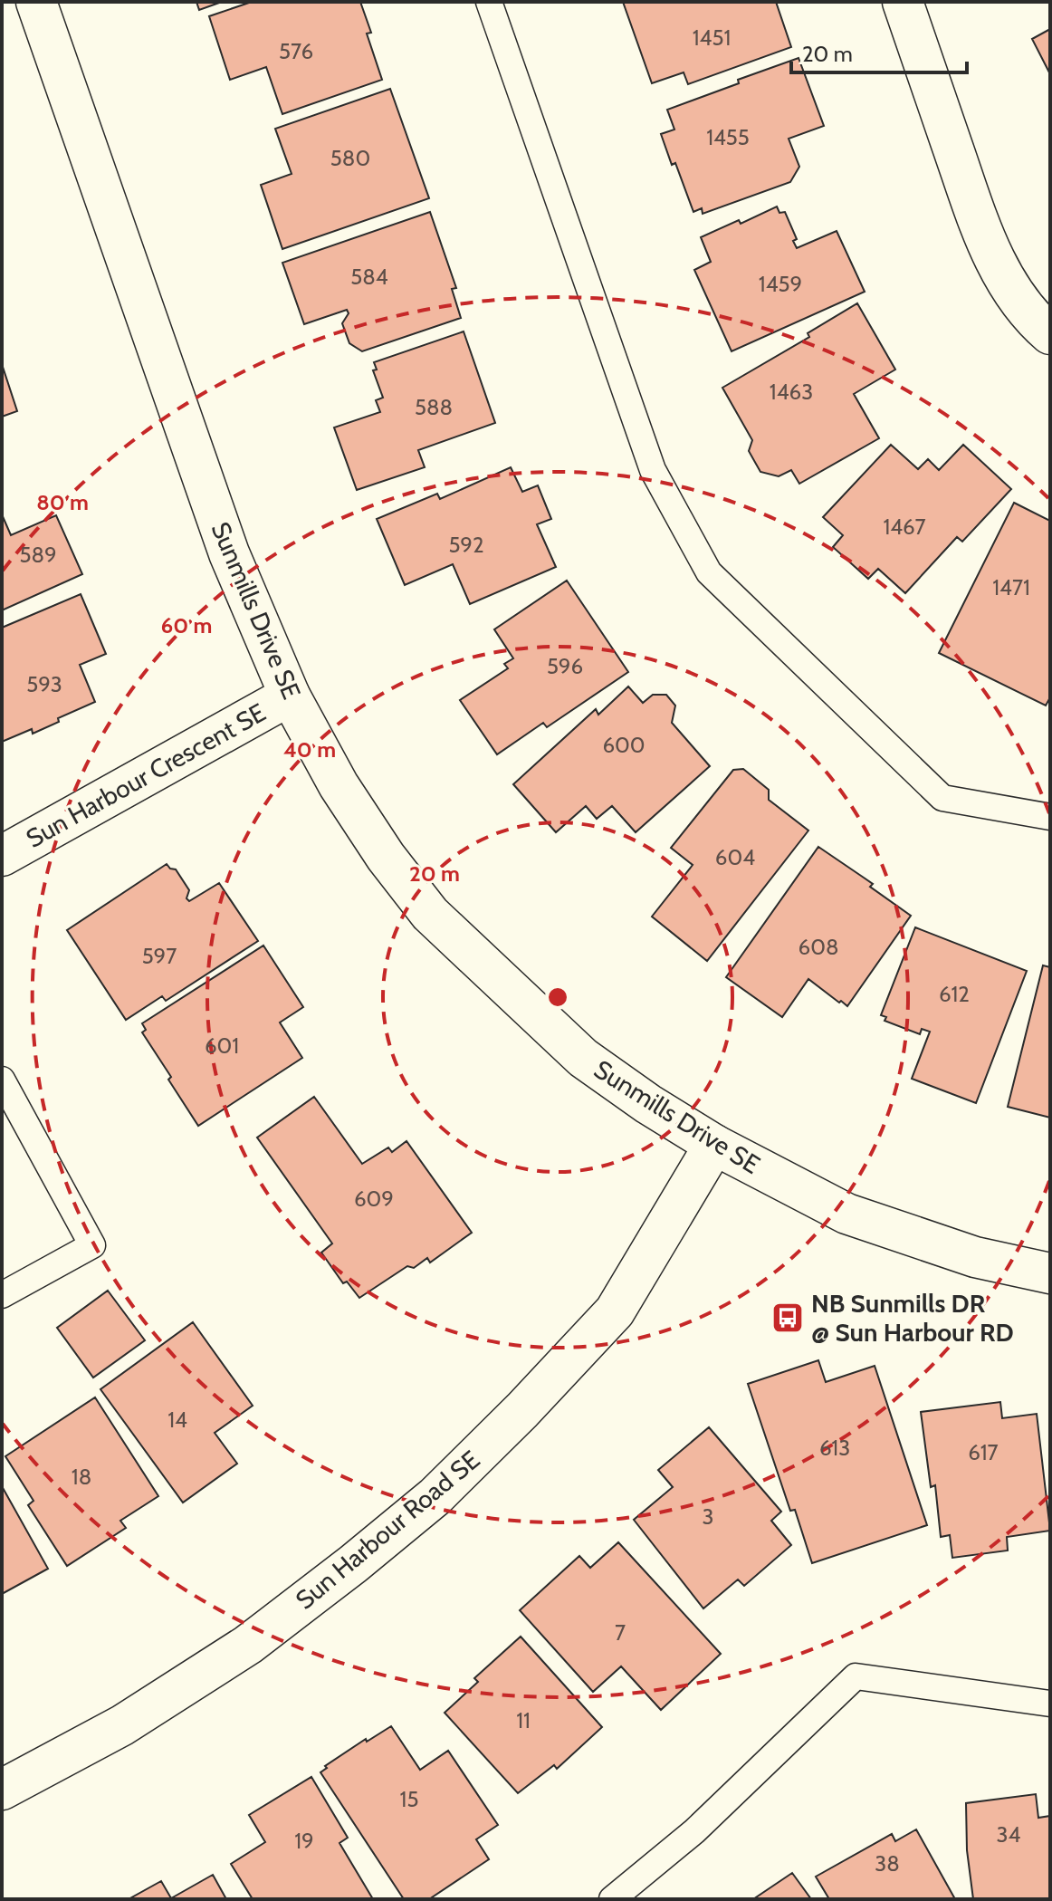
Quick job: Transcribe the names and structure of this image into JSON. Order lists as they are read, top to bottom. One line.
{"streets":{"street":["Sunmills Drive SE","Sun Harbour Crescent SE","Sun Harbour Road SE"]},"crossings":[["Sunmills Drive SE","Sun Harbour Crescent SE"],["Sunmills Drive SE","Sun Harbour Road SE"]],"places":{"bus stop":["NB Sunmills DR @ Sun Harbour RD"]},"house_numbers":["1451","576","1455","580","584","1459","1463","588","1467","592","589","1471","596","593","600","604","608","597","612","601","609","14","613","617","18","3","7","11","15","34","19","38"],"scale_bar":"20 m","rings":["80 m","60 m","40 m","20 m"]}
